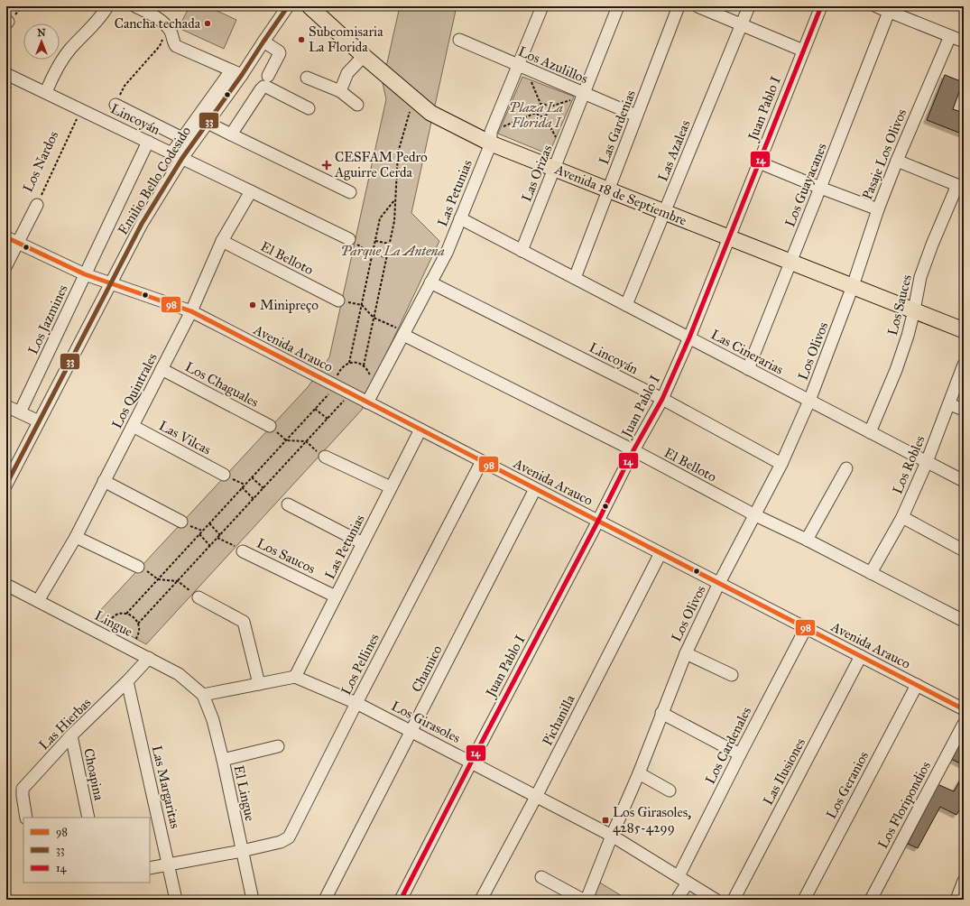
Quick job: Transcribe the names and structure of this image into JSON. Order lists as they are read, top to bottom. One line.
{"streets":{"main road":["Avenida 18 de Septiembre"],"street":["Los Azulillos","Juan Pablo I","Lincoyán","Las Gardenias","Las Azaleas","Pasaje Los Olivos","Los Nardos","Las Orizas","Emilio Bello Codesido","Los Guayacanes","Las Petunias","El Belloto","Los Sauces","Los Jazmines","Avenida Arauco","Los Olivos","Las Cinerarias","Los Chaguales","Los Quintrales","Las Vilcas","Los Robles","Los Saucos","Lingue","Los Pellines","Chamico","Pichanilla","Los Girasoles","Las Hierbas","Los Cardenales","Las Ilusiones","Choapina","Los Geranios","Las Margaritas","El Lingue","Los Floripondios"]},"crossings":[["Los Azulillos","Las Gardenias"],["Los Azulillos","Las Orizas"],["Los Azulillos","Las Petunias"],["Juan Pablo I","Lincoyán"],["Juan Pablo I","Avenida 18 de Septiembre"],["Juan Pablo I","El Belloto"],["Juan Pablo I","Avenida Arauco"],["Juan Pablo I","Las Cinerarias"],["Juan Pablo I","Los Girasoles"],["Lincoyán","Los Nardos"],["Lincoyán","Emilio Bello Codesido"],["Lincoyán","Las Petunias"],["Lincoyán","Los Jazmines"],["Lincoyán","Los Olivos"],["Lincoyán","Los Quintrales"],["Las Gardenias","Avenida 18 de Septiembre"],["Las Gardenias","Las Cinerarias"],["Las Azaleas","Avenida 18 de Septiembre"],["Las Azaleas","Las Cinerarias"],["Pasaje Los Olivos","Avenida 18 de Septiembre"],["Pasaje Los Olivos","Los Olivos"],["Los Nardos","Avenida Arauco"],["Las Orizas","Avenida 18 de Septiembre"],["Las Orizas","Las Cinerarias"],["Emilio Bello Codesido","Avenida Arauco"],["Los Guayacanes","Avenida 18 de Septiembre"],["Los Guayacanes","Las Cinerarias"],["Las Petunias","Avenida 18 de Septiembre"],["Las Petunias","El Belloto"],["Las Petunias","Avenida Arauco"],["Las Petunias","Las Cinerarias"],["Las Petunias","Los Saucos"],["Las Petunias","Los Girasoles"],["Avenida 18 de Septiembre","Los Sauces"],["Avenida 18 de Septiembre","Los Olivos"],["El Belloto","Los Olivos"],["El Belloto","Los Quintrales"],["El Belloto","Los Robles"],["Los Sauces","Las Cinerarias"],["Los Jazmines","Avenida Arauco"],["Avenida Arauco","Los Olivos"],["Avenida Arauco","Los Quintrales"],["Avenida Arauco","Los Pellines"],["Avenida Arauco","Chamico"],["Avenida Arauco","Pichanilla"],["Avenida Arauco","Los Cardenales"],["Avenida Arauco","Las Ilusiones"],["Avenida Arauco","Los Geranios"],["Los Olivos","Las Cinerarias"],["Los Olivos","Los Girasoles"],["Las Cinerarias","Los Robles"],["Los Chaguales","Los Quintrales"],["Los Quintrales","Las Vilcas"],["Los Quintrales","Lingue"],["Lingue","Las Hierbas"],["Lingue","El Lingue"],["Los Pellines","Los Girasoles"],["Los Pellines","Las Margaritas"],["Los Pellines","El Lingue"],["Chamico","Los Girasoles"],["Pichanilla","Los Girasoles"],["Los Girasoles","Los Cardenales"],["Las Hierbas","Choapina"],["Las Hierbas","Las Margaritas"]],"parks":["Plaza La Florida I","Parque La Antena"],"places":{"other":["Cancha techada","Subcomisaria La Florida","Minipreço"],"health":["CESFAM Pedro Aguirre Cerda"],"transit":["Los Girasoles, 4285-4299"]},"lines":["transit line 33","transit line 14","transit line 98"],"legend":["98","33","14"],"north":"top"}
